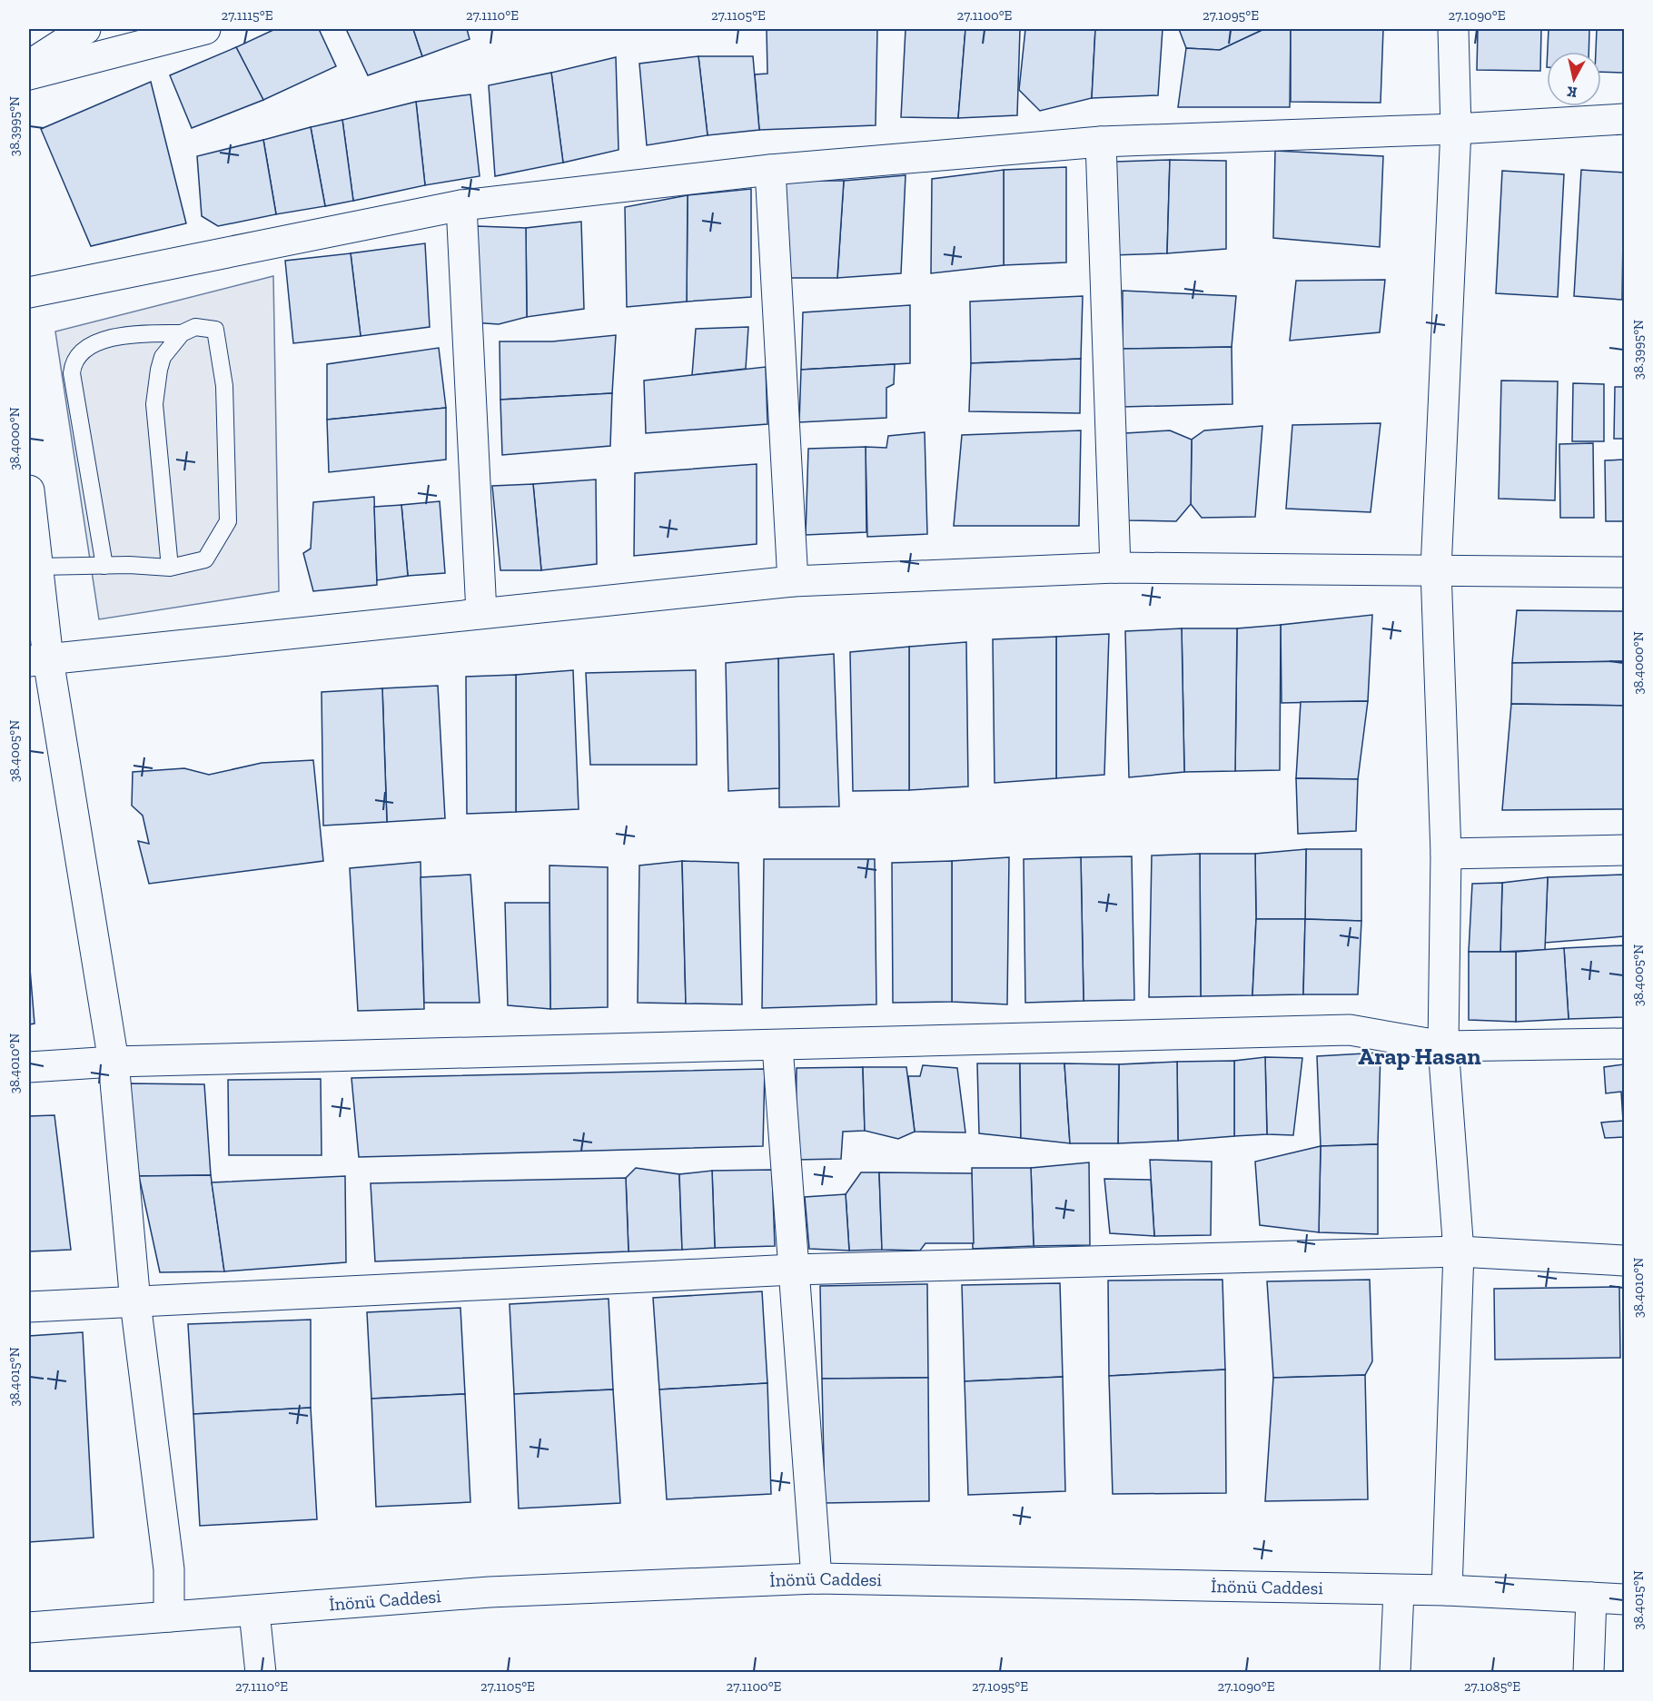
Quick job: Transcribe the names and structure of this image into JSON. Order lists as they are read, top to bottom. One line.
{"streets":{"street":["İnönü Caddesi"]},"districts":["Arap Hasan"],"north":"bottom","coordinates":["27.1115°E","27.1110°E","27.1105°E","27.1100°E","27.1095°E","27.1090°E","38.3995°N","38.4000°N","38.4005°N","38.4010°N","38.4015°N","27.1085°E"]}
